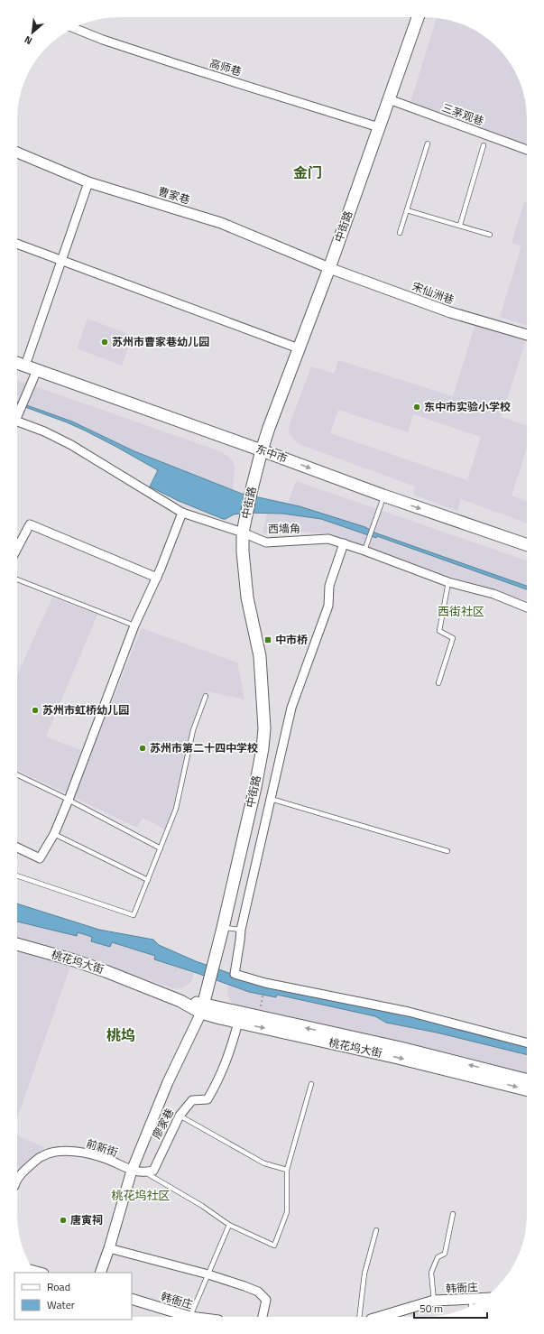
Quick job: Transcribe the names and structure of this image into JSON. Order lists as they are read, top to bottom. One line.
{"streets":{"main road":["中街路","东中市","桃花坞大街"],"street":["高师巷","三茅观巷","曹家巷","宋仙洲巷","西墙角","廖家巷","前新街","韩衙庄"]},"crossings":[["高师巷","中街路"],["三茅观巷","中街路"],["曹家巷","中街路"],["曹家巷","宋仙洲巷"],["中街路","宋仙洲巷"],["中街路","东中市"],["中街路","西墙角"],["中街路","桃花坞大街"],["中街路","廖家巷"],["桃花坞大街","廖家巷"],["廖家巷","前新街"]],"one_way":["东中市"],"districts":["金门","西街社区","桃坞","桃花坞社区"],"places":{"other":["苏州市曹家巷幼儿园","东中市实验小学校","苏州市虹桥幼儿园","苏州市第二十四中学校","唐寅祠"],"transit":["中市桥"]},"legend":["Road","Water"],"scale_bar":"50 m","north":"bottom left"}
